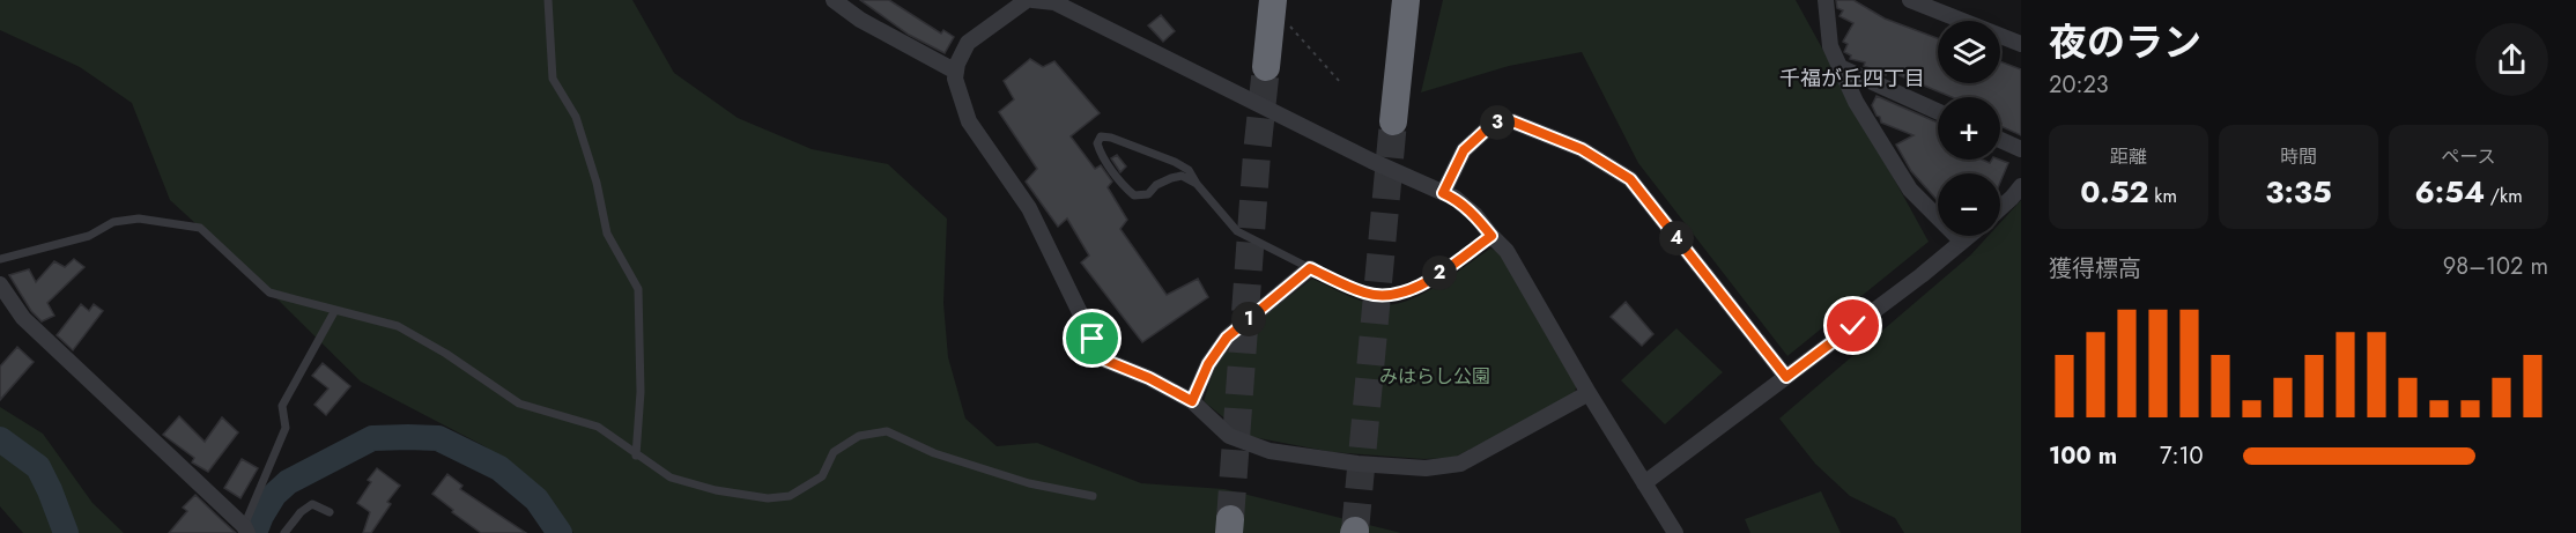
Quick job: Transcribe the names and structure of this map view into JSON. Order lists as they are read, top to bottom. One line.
{"districts":["千福が丘四丁目"],"parks":["みはらし公園"],"page":{"heading":["夜のラン","20:23"],"map_buttons":["+","−"],"pins":["3","4","2","1"],"stats":[["距離","0.52 km"],["時間","3:35"],["ペース","6:54 /km"]],"chart":["獲得標高","98–102 m"],"list":[{"name":"100 m","note":"7:10"}]}}
